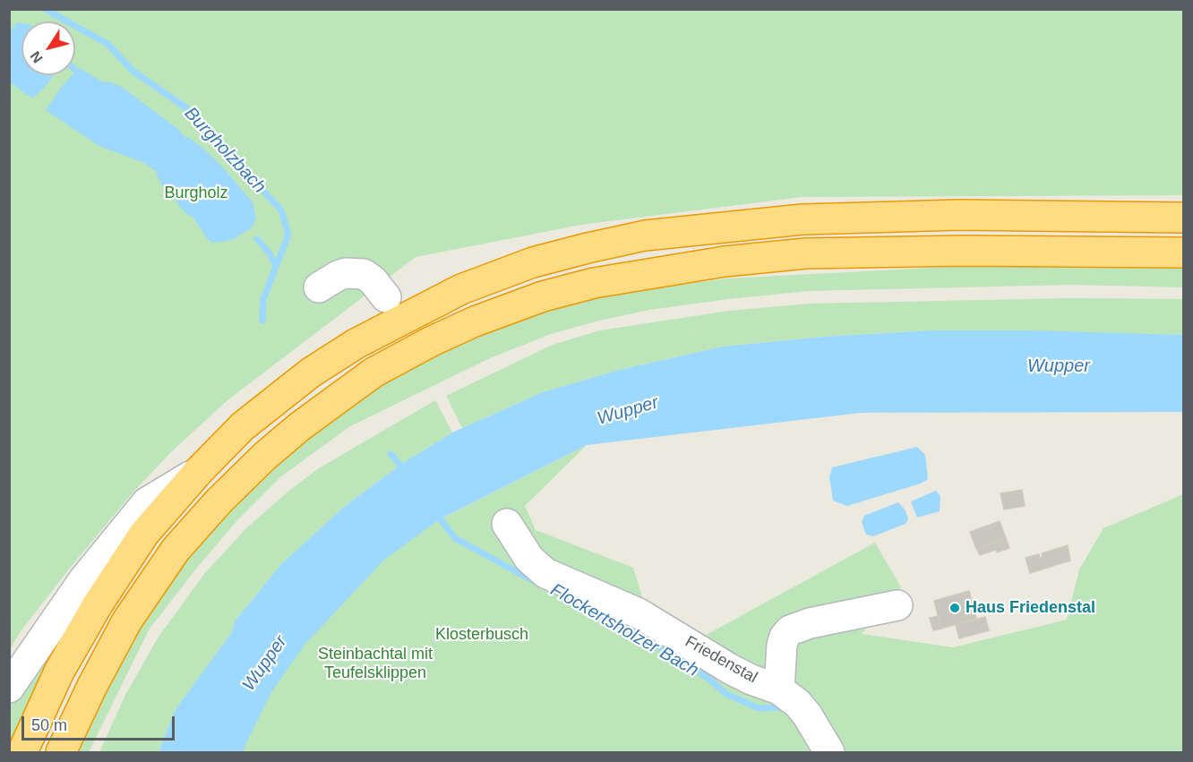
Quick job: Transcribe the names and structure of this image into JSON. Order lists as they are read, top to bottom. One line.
{"streets":{"lane":["Friedenstal"]},"water":["Burgholzbach","Wupper","Flockertsholzer Bach"],"parks":["Burgholz","Klosterbusch","Steinbachtal mit Teufelsklippen"],"places":["Haus Friedenstal"],"scale_bar":"50 m","north":"bottom left"}
